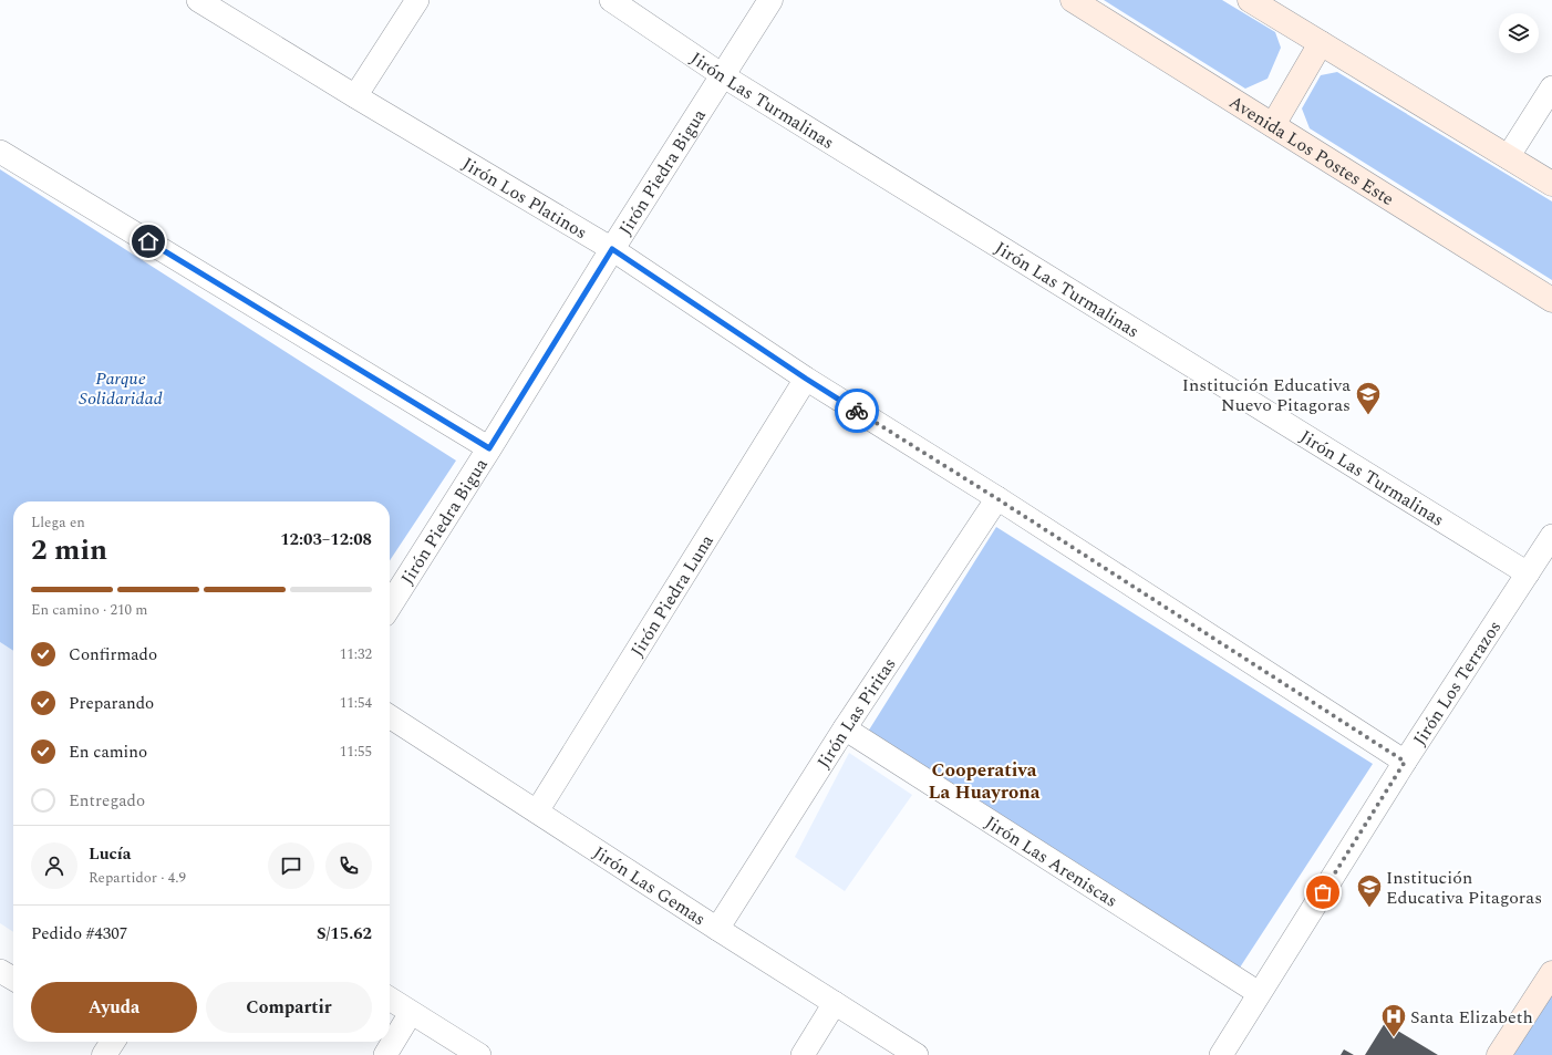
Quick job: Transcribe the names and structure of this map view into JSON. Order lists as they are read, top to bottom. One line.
{"streets":{"main road":["Avenida Los Postes Este"],"street":["Jirón Las Turmalinas","Jirón Piedra Bigua","Jirón Los Platinos","Jirón Piedra Luna","Jirón Los Terrazos","Jirón Las Piritas","Jirón Las Areniscas","Jirón Las Gemas"]},"crossings":[["Jirón Las Turmalinas","Jirón Piedra Bigua"],["Jirón Las Turmalinas","Jirón Los Terrazos"],["Jirón Piedra Bigua","Jirón Los Platinos"],["Jirón Los Platinos","Jirón Piedra Luna"],["Jirón Los Platinos","Jirón Los Terrazos"],["Jirón Los Platinos","Jirón Las Piritas"],["Jirón Piedra Luna","Jirón Las Gemas"],["Jirón Los Terrazos","Jirón Las Areniscas"],["Jirón Las Piritas","Jirón Las Areniscas"],["Jirón Las Piritas","Jirón Las Gemas"]],"districts":["Cooperativa La Huayrona"],"parks":["Parque Solidaridad"],"places":{"school or university":["Institución Educativa Nuevo Pitagoras","Institución Educativa Pitagoras"],"hospital":["Santa Elizabeth"]},"page":{"heading":["2 min","Llega en","12:03–12:08"],"panel":["Lucía","Repartidor · 4.9","Pedido #4307","S/15.62"],"bar":"En camino · 210 m","list":[["Confirmado","11:32"],["Preparando","11:54"],["En camino","11:55"],"Entregado"],"buttons":["Ayuda","Compartir"]}}
